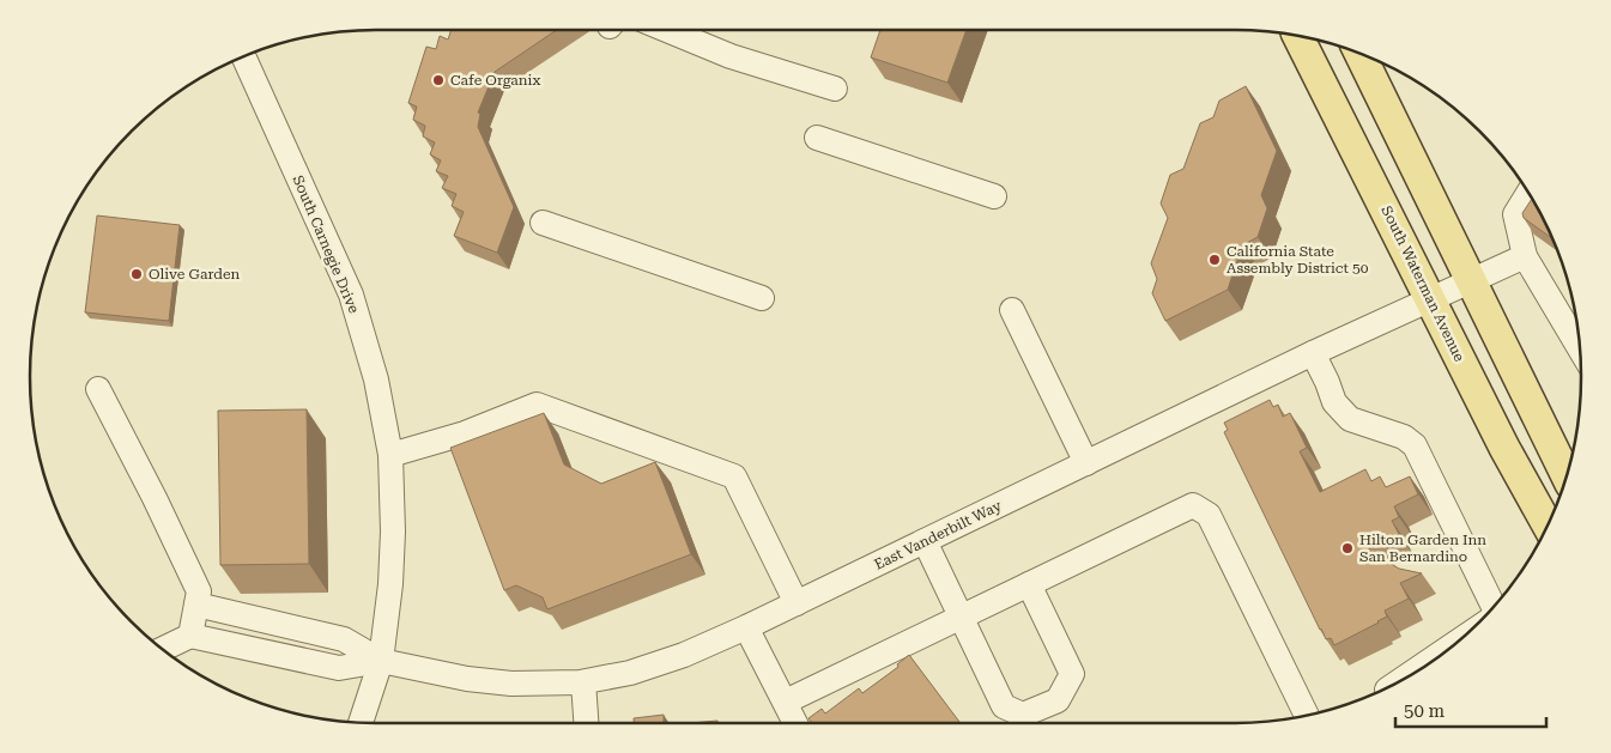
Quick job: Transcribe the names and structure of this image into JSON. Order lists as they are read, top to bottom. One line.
{"streets":{"main road":["South Waterman Avenue"],"street":["South Carnegie Drive","East Vanderbilt Way"]},"crossings":[["South Carnegie Drive","East Vanderbilt Way"],["South Waterman Avenue","East Vanderbilt Way"]],"places":["Cafe Organix","California State Assembly District 50","Olive Garden","Hilton Garden Inn San Bernardino"],"scale_bar":"50 m"}
